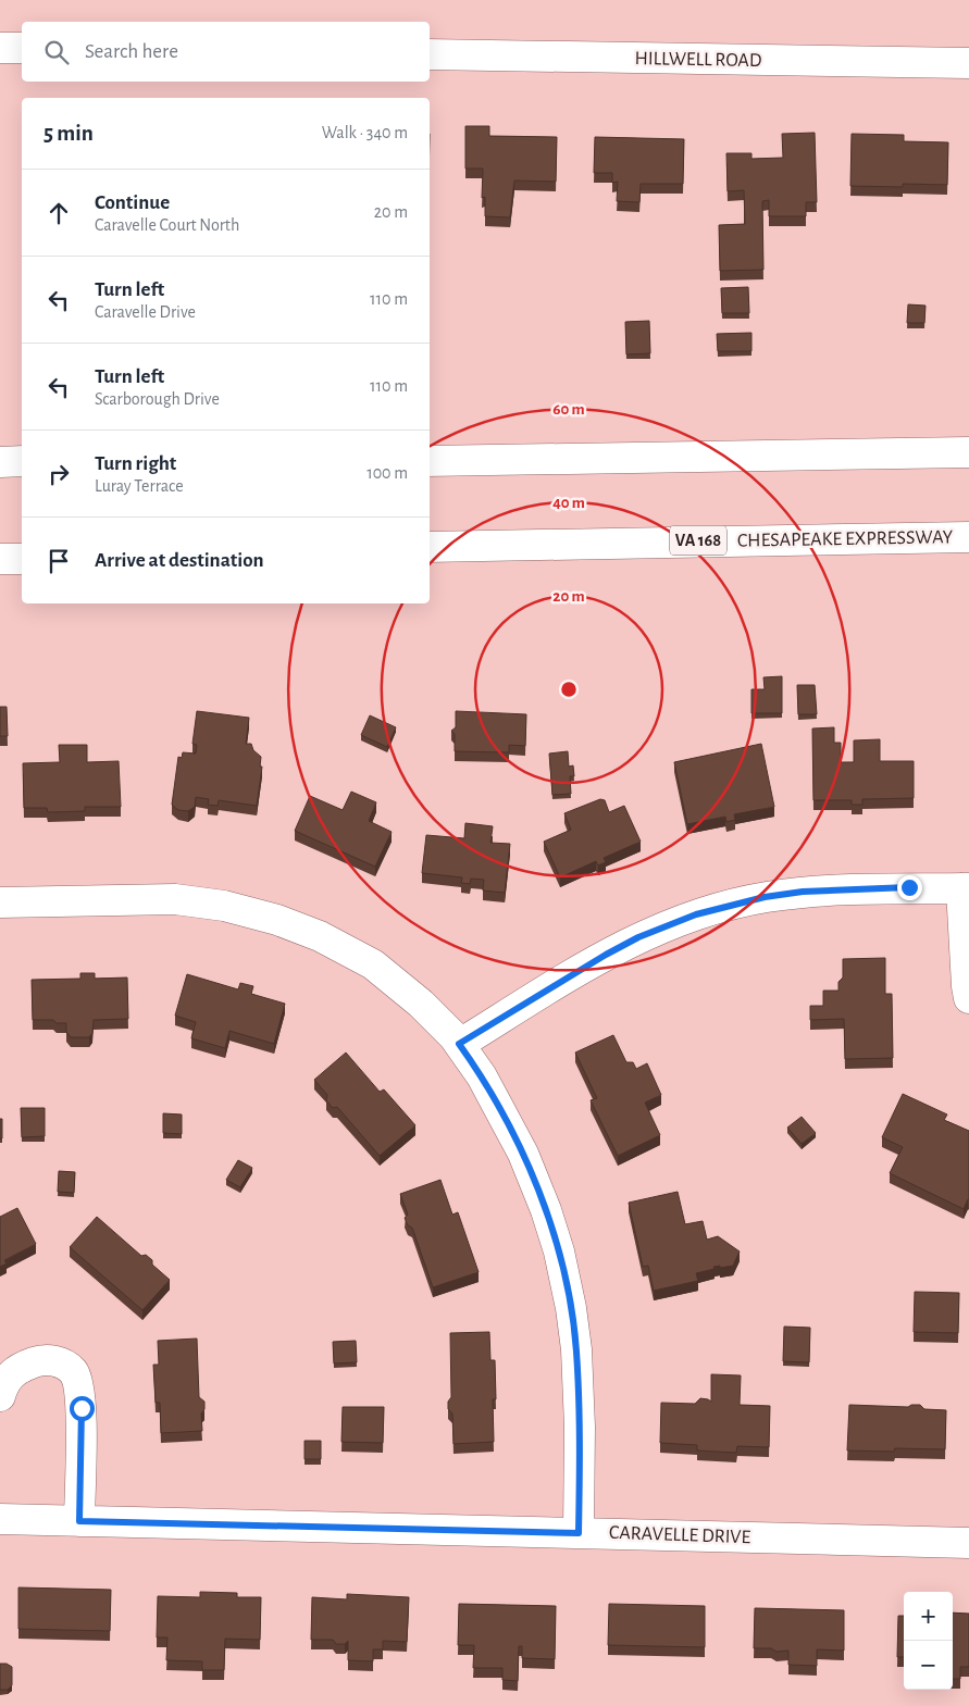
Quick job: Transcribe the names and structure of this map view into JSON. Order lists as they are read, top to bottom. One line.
{"streets":{"main road":["HILLWELL ROAD","CHESAPEAKE EXPRESSWAY","VA 168","CARAVELLE DRIVE"]},"page":{"search":"Search here","heading":["5 min","Walk · 340 m"],"list":[["Continue","Caravelle Court North","20 m"],["Turn left","Caravelle Drive","110 m"],["Turn left","Scarborough Drive","110 m"],["Turn right","Luray Terrace","100 m"],"Arrive at destination"],"map_buttons":["+","−"]},"rings":["60 m","40 m","20 m"]}
